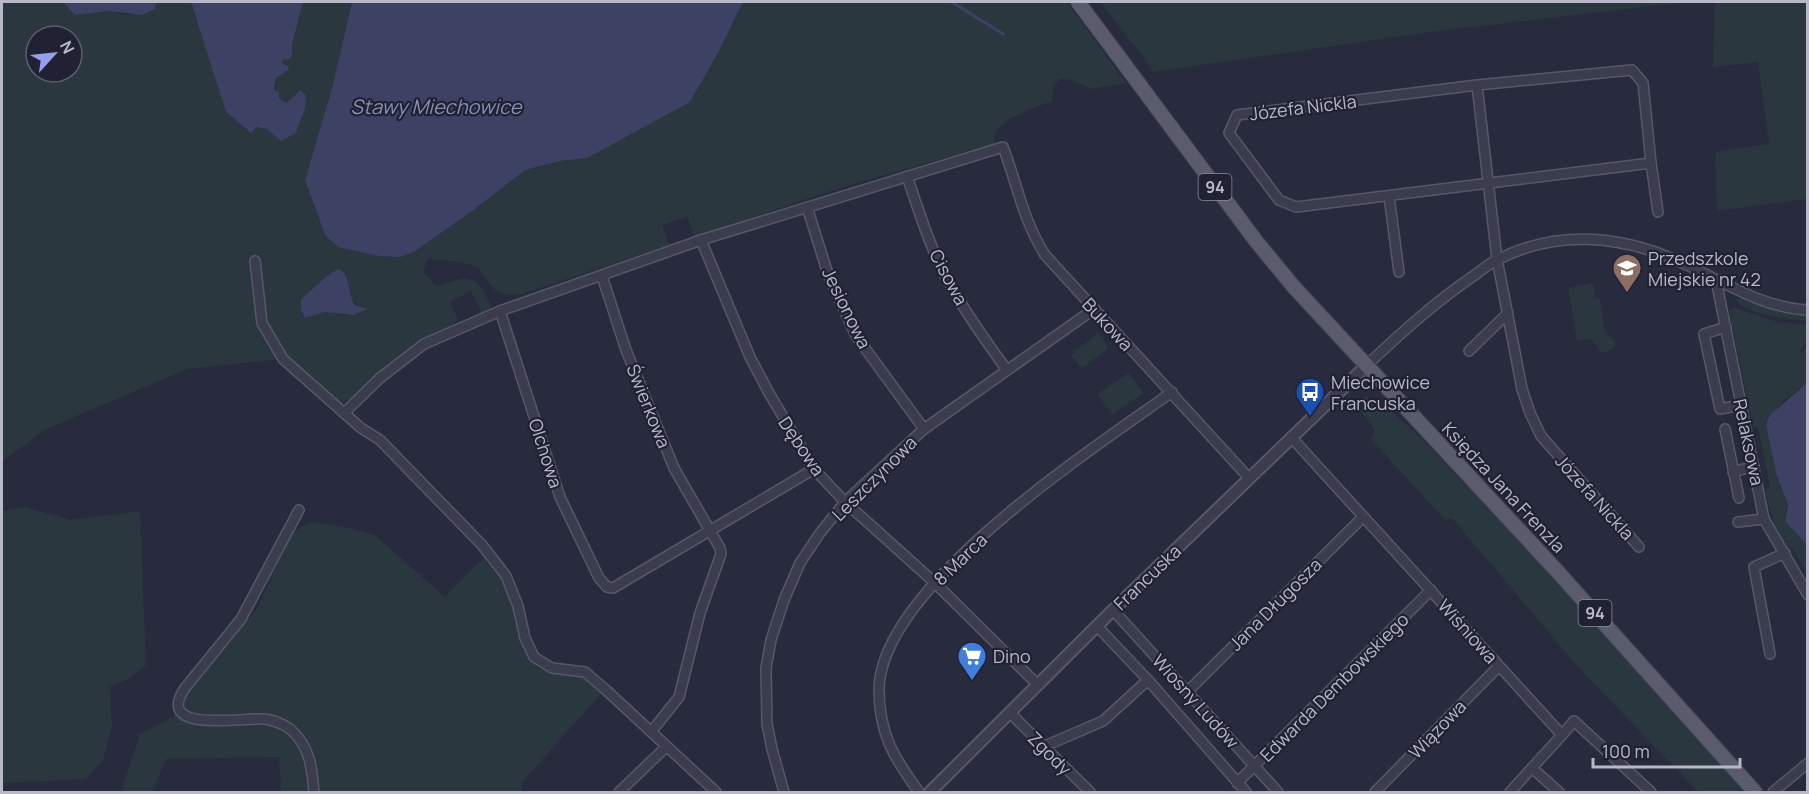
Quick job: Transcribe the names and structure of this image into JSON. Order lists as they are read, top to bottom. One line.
{"streets":{"main road":["94","Księdza Jana Frenzla"],"street":["Józefa Nickla","Cisowa","Jesionowa","Bukowa","Świerkowa","Relaksowa","Dębowa","Olchowa","Leszczynowa","8 Marca","Francuska","Jana Długosza","Wiśniowa","Edwarda Dembowskiego","Wiosny Ludów","Wiązowa","Zgody"]},"crossings":[["Cisowa","Bukowa"],["Cisowa","Leszczynowa"],["Jesionowa","Leszczynowa"],["Bukowa","Leszczynowa"],["Bukowa","8 Marca"],["Bukowa","Francuska"],["Świerkowa","Olchowa"],["Dębowa","Leszczynowa"],["Dębowa","8 Marca"],["Dębowa","Francuska"],["Księdza Jana Frenzla","Francuska"],["Francuska","Wiśniowa"],["Francuska","Wiosny Ludów"],["Francuska","Zgody"],["Jana Długosza","Wiśniowa"],["Jana Długosza","Wiosny Ludów"],["Wiśniowa","Edwarda Dembowskiego"],["Wiśniowa","Wiązowa"],["Edwarda Dembowskiego","Wiosny Ludów"]],"water":["Stawy Miechowice"],"places":{"school or university":["Przedszkole Miejskie nr 42"],"bus stop":["Miechowice Francuska"],"supermarket":["Dino"]},"scale_bar":"100 m","north":"top right"}
